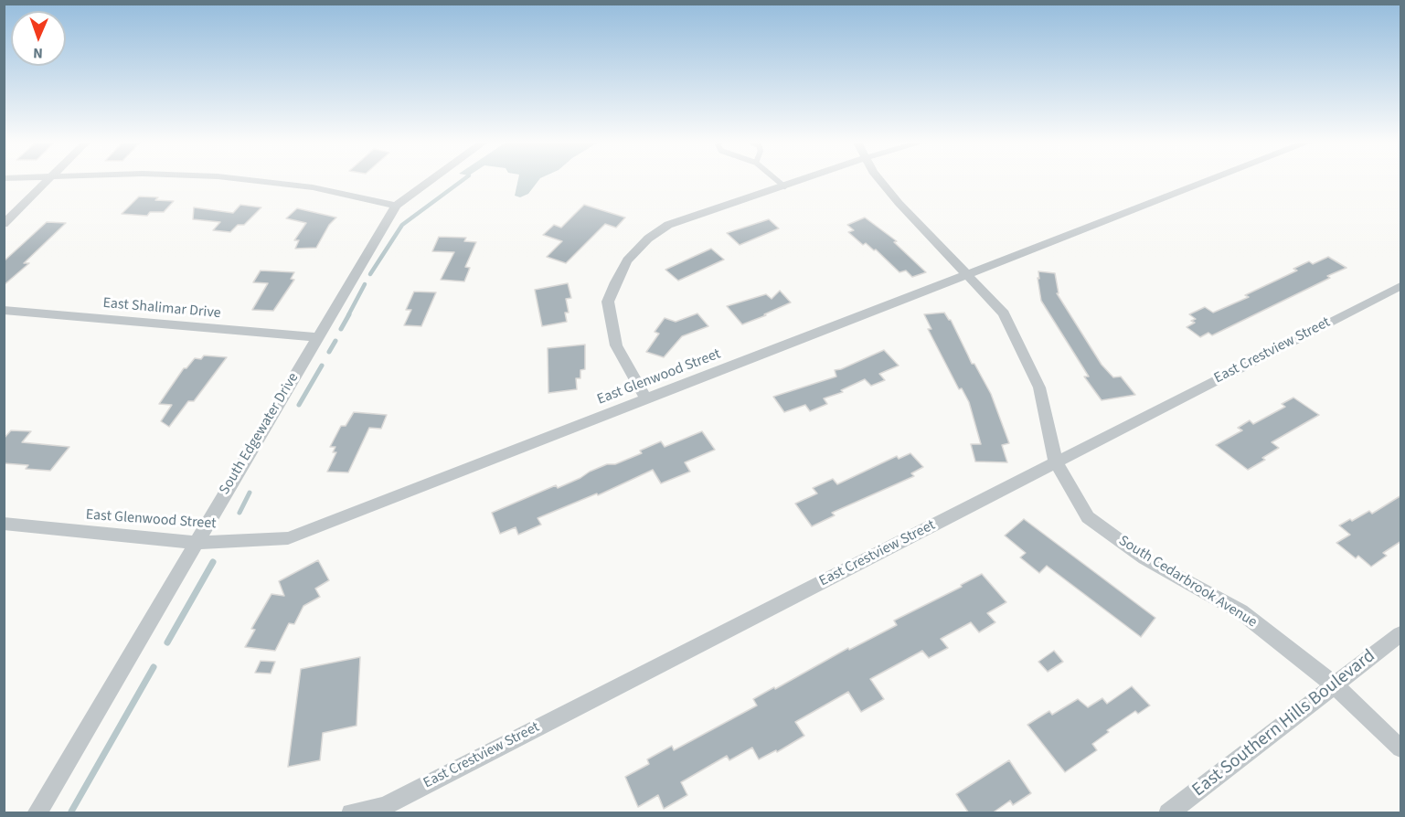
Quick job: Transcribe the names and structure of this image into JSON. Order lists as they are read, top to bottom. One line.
{"streets":{"street":["East Shalimar Drive","East Crestview Street","East Glenwood Street","South Edgewater Drive","South Cedarbrook Avenue","East Southern Hills Boulevard"]},"crossings":[["East Shalimar Drive","South Edgewater Drive"],["East Crestview Street","South Cedarbrook Avenue"],["East Glenwood Street","South Edgewater Drive"],["East Glenwood Street","South Cedarbrook Avenue"],["South Cedarbrook Avenue","East Southern Hills Boulevard"]],"north":"bottom"}
